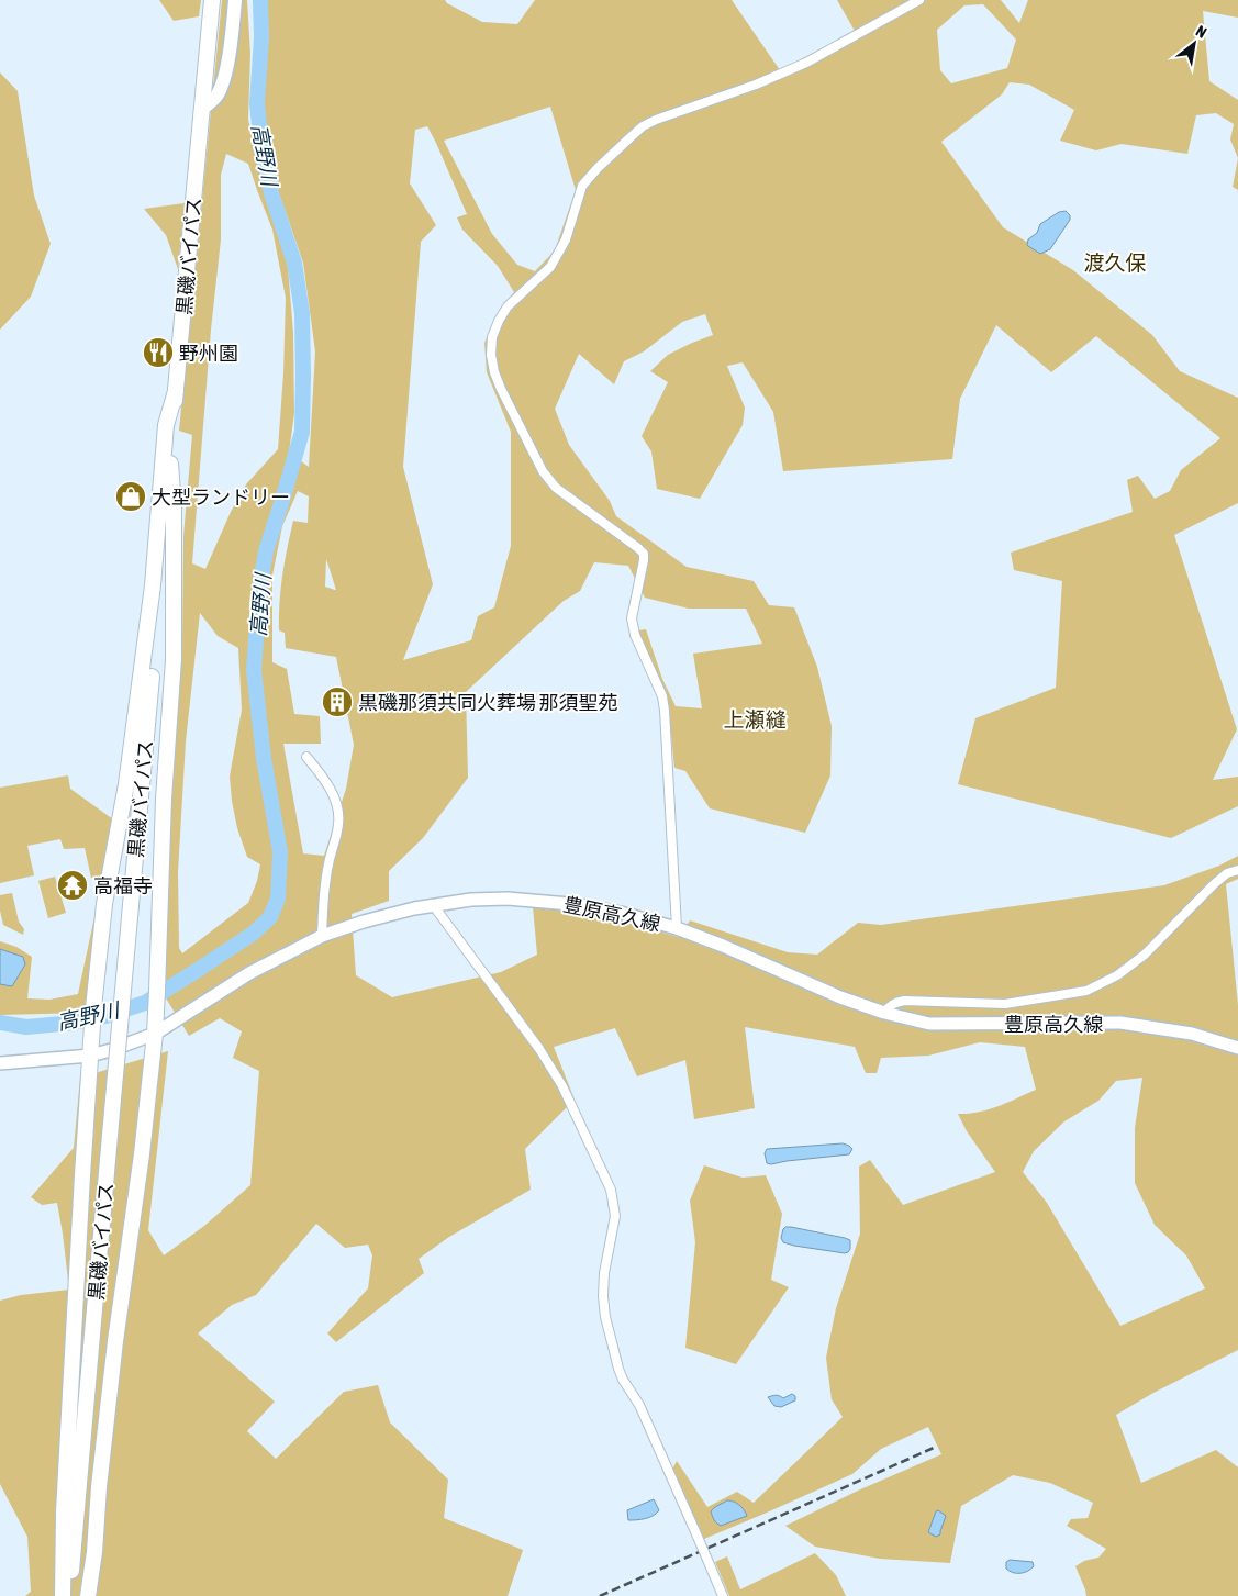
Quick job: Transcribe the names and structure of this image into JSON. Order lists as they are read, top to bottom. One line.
{"streets":{"highway":["黒磯バイパス"],"main road":["豊原高久線"]},"districts":["渡久保","上瀬縫"],"water":["高野川"],"places":{"restaurant":["野州園"],"shop":["大型ランドリー"],"building":["黒磯那須共同火葬場 那須聖苑"],"temple":["高福寺"]},"north":"top right"}
